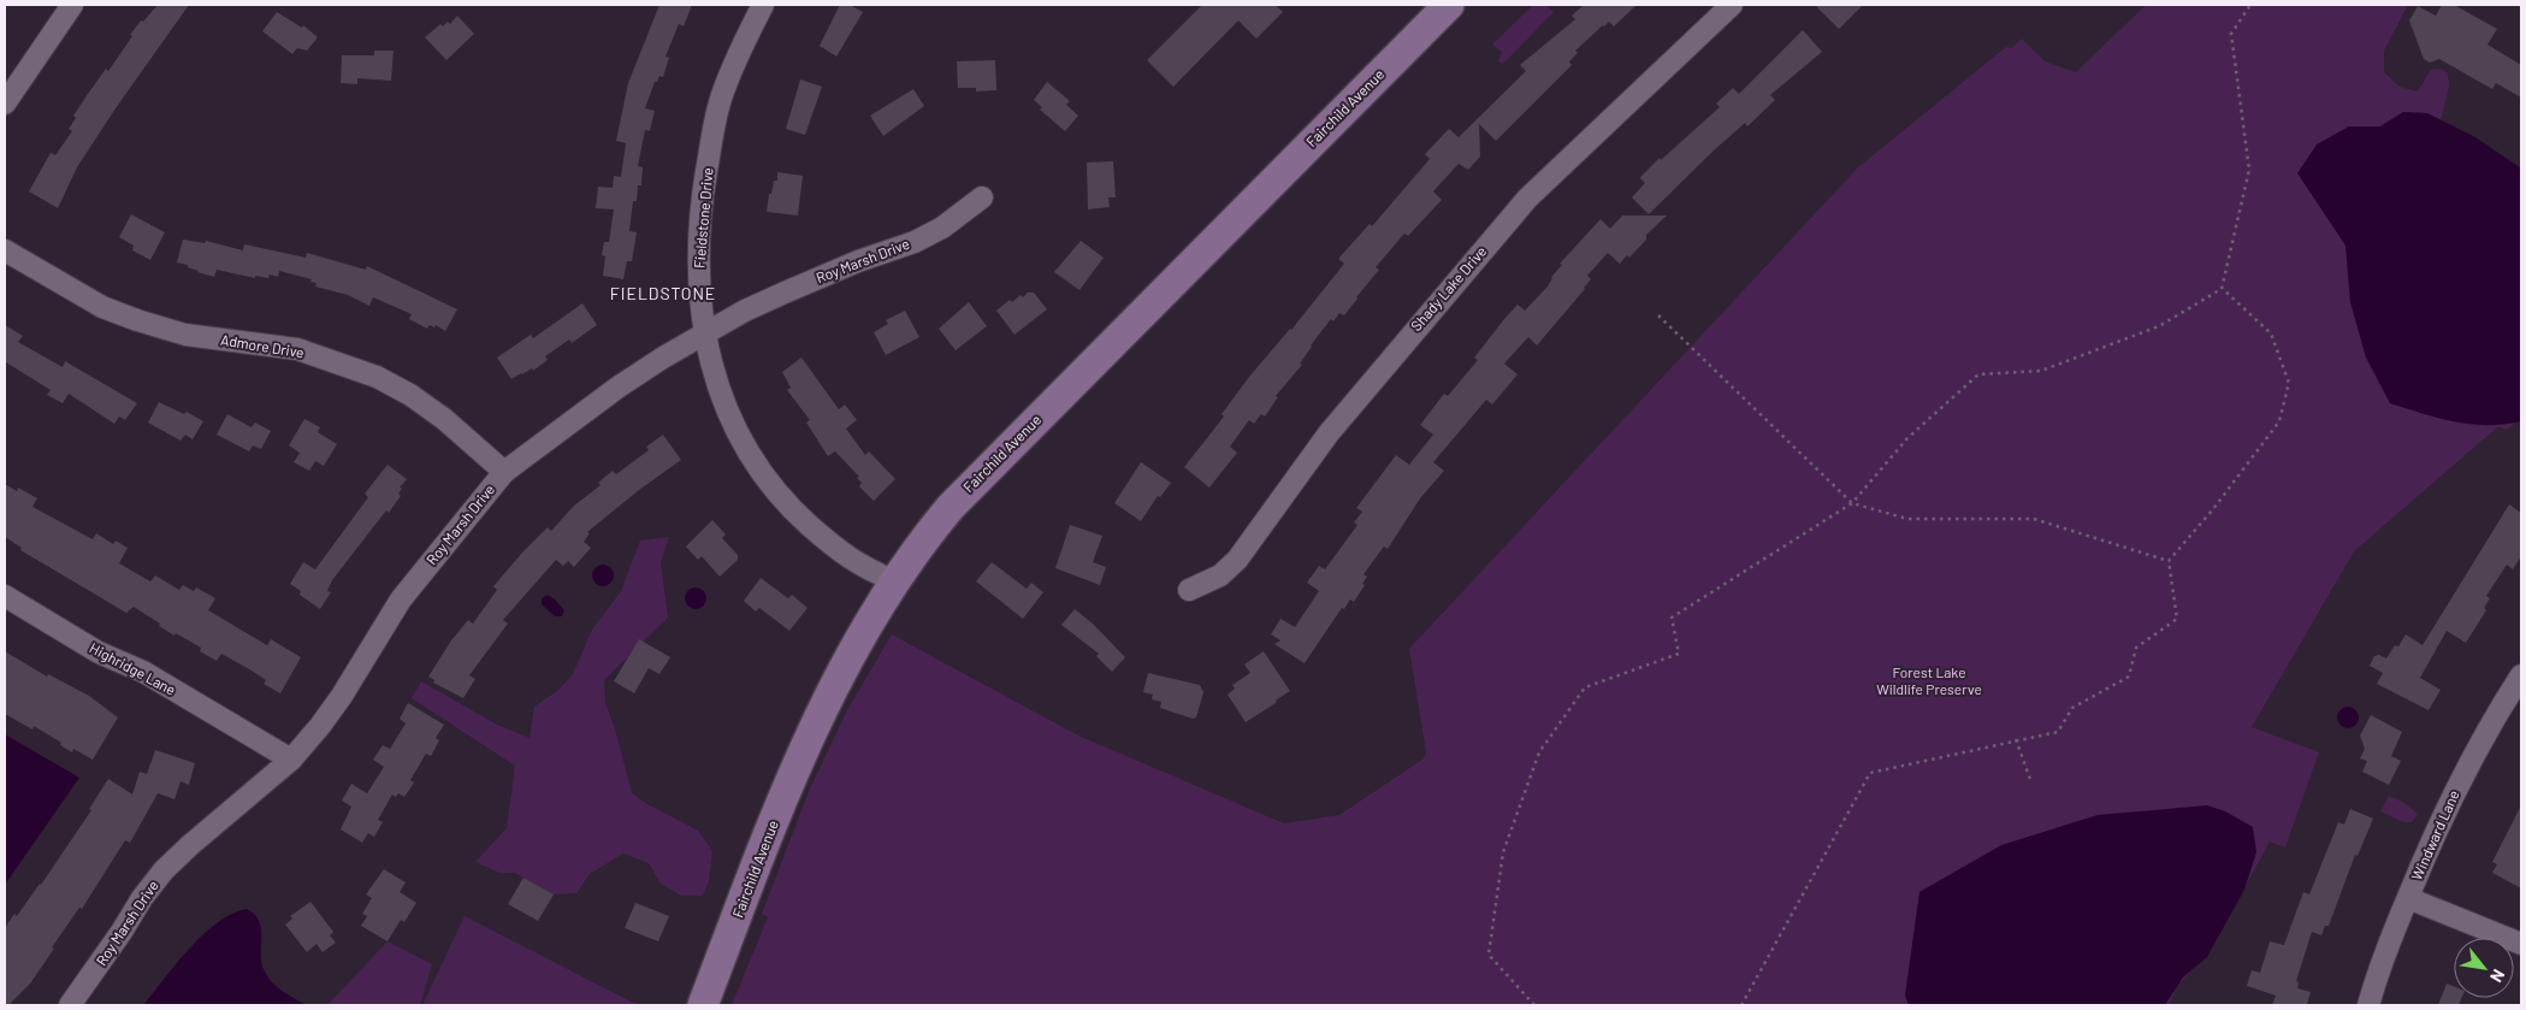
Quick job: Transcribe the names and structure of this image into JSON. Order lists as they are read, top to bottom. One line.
{"streets":{"main road":["Fairchild Avenue"],"street":["Fieldstone Drive","Roy Marsh Drive","Shady Lake Drive","Admore Drive","Highridge Lane","Windward Lane"]},"crossings":[["Fairchild Avenue","Fieldstone Drive"],["Fieldstone Drive","Roy Marsh Drive"],["Roy Marsh Drive","Admore Drive"],["Roy Marsh Drive","Highridge Lane"]],"districts":["FIELDSTONE"],"parks":["Forest Lake Wildlife Preserve"],"north":"bottom right"}
